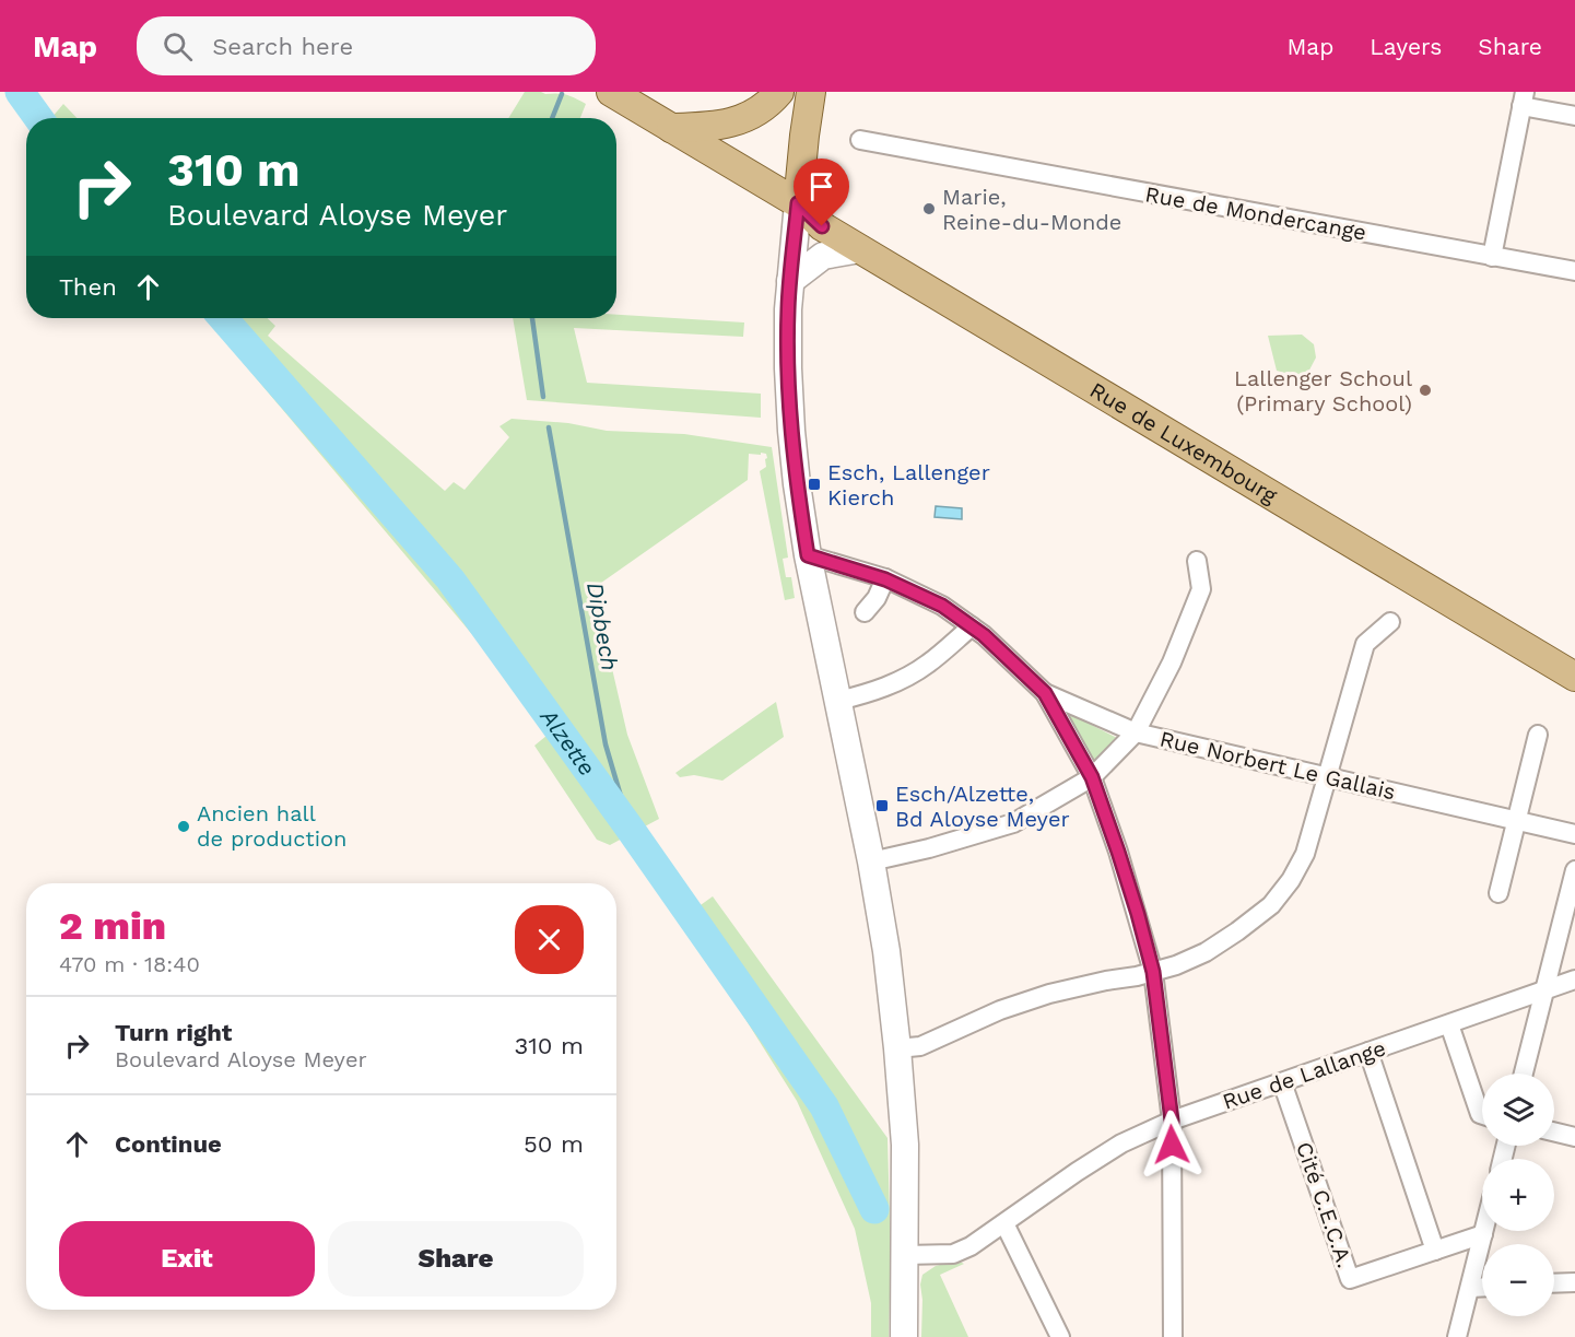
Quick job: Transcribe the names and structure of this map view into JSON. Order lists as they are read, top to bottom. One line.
{"streets":{"main road":["Rue de Luxembourg"],"street":["Rue de Mondercange","Rue Norbert Le Gallais","Rue de Lallange","Cité C.E.C.A."]},"crossings":[["Rue de Lallange","Cité C.E.C.A."]],"water":["Dipbech","Alzette"],"places":{"other":["Marie, Reine-du-Monde","Lallenger Schoul (Primary School)","Ancien hall de production"],"transit":["Esch, Lallenger Kierch","Esch/Alzette, Bd Aloyse Meyer"]},"page":{"header":"Map","search":"Search here","nav":["Map","Layers","Share"],"turn":["310 m","Boulevard Aloyse Meyer"],"then":"Then","heading":["2 min","470 m · 18:40"],"list":[{"name":"Turn right","note":"Boulevard Aloyse Meyer","value":"310 m"},{"name":"Continue","value":"50 m"}],"map_buttons":["+","−"],"buttons":["Exit","Share"]}}
